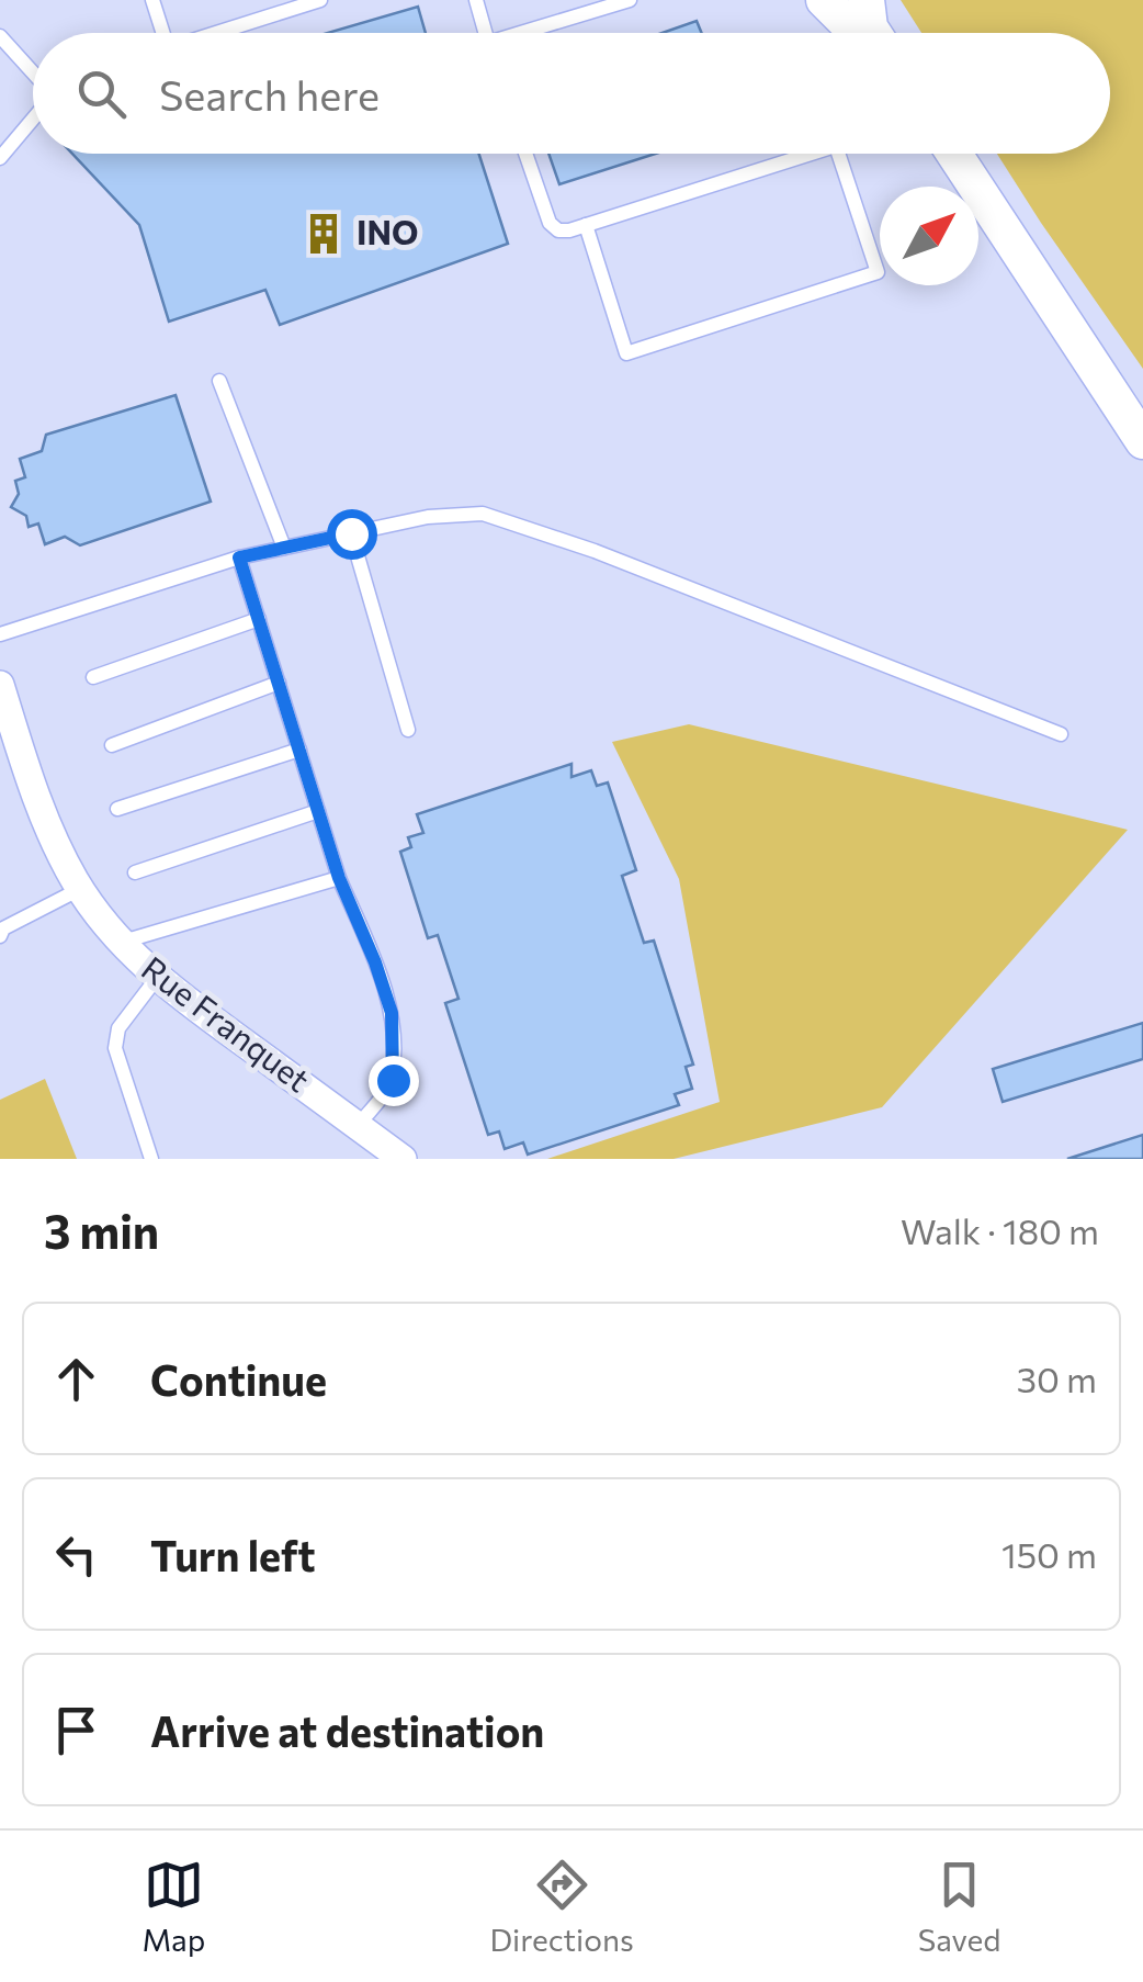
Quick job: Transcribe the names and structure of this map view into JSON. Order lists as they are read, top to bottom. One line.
{"streets":{"street":["Rue Franquet"]},"places":{"building":["INO"]},"north":"top right","page":{"search":"Search here","heading":["3 min","Walk · 180 m"],"list":[["Continue","30 m"],["Turn left","150 m"],"Arrive at destination"],"nav":["Map","Directions","Saved"]}}
